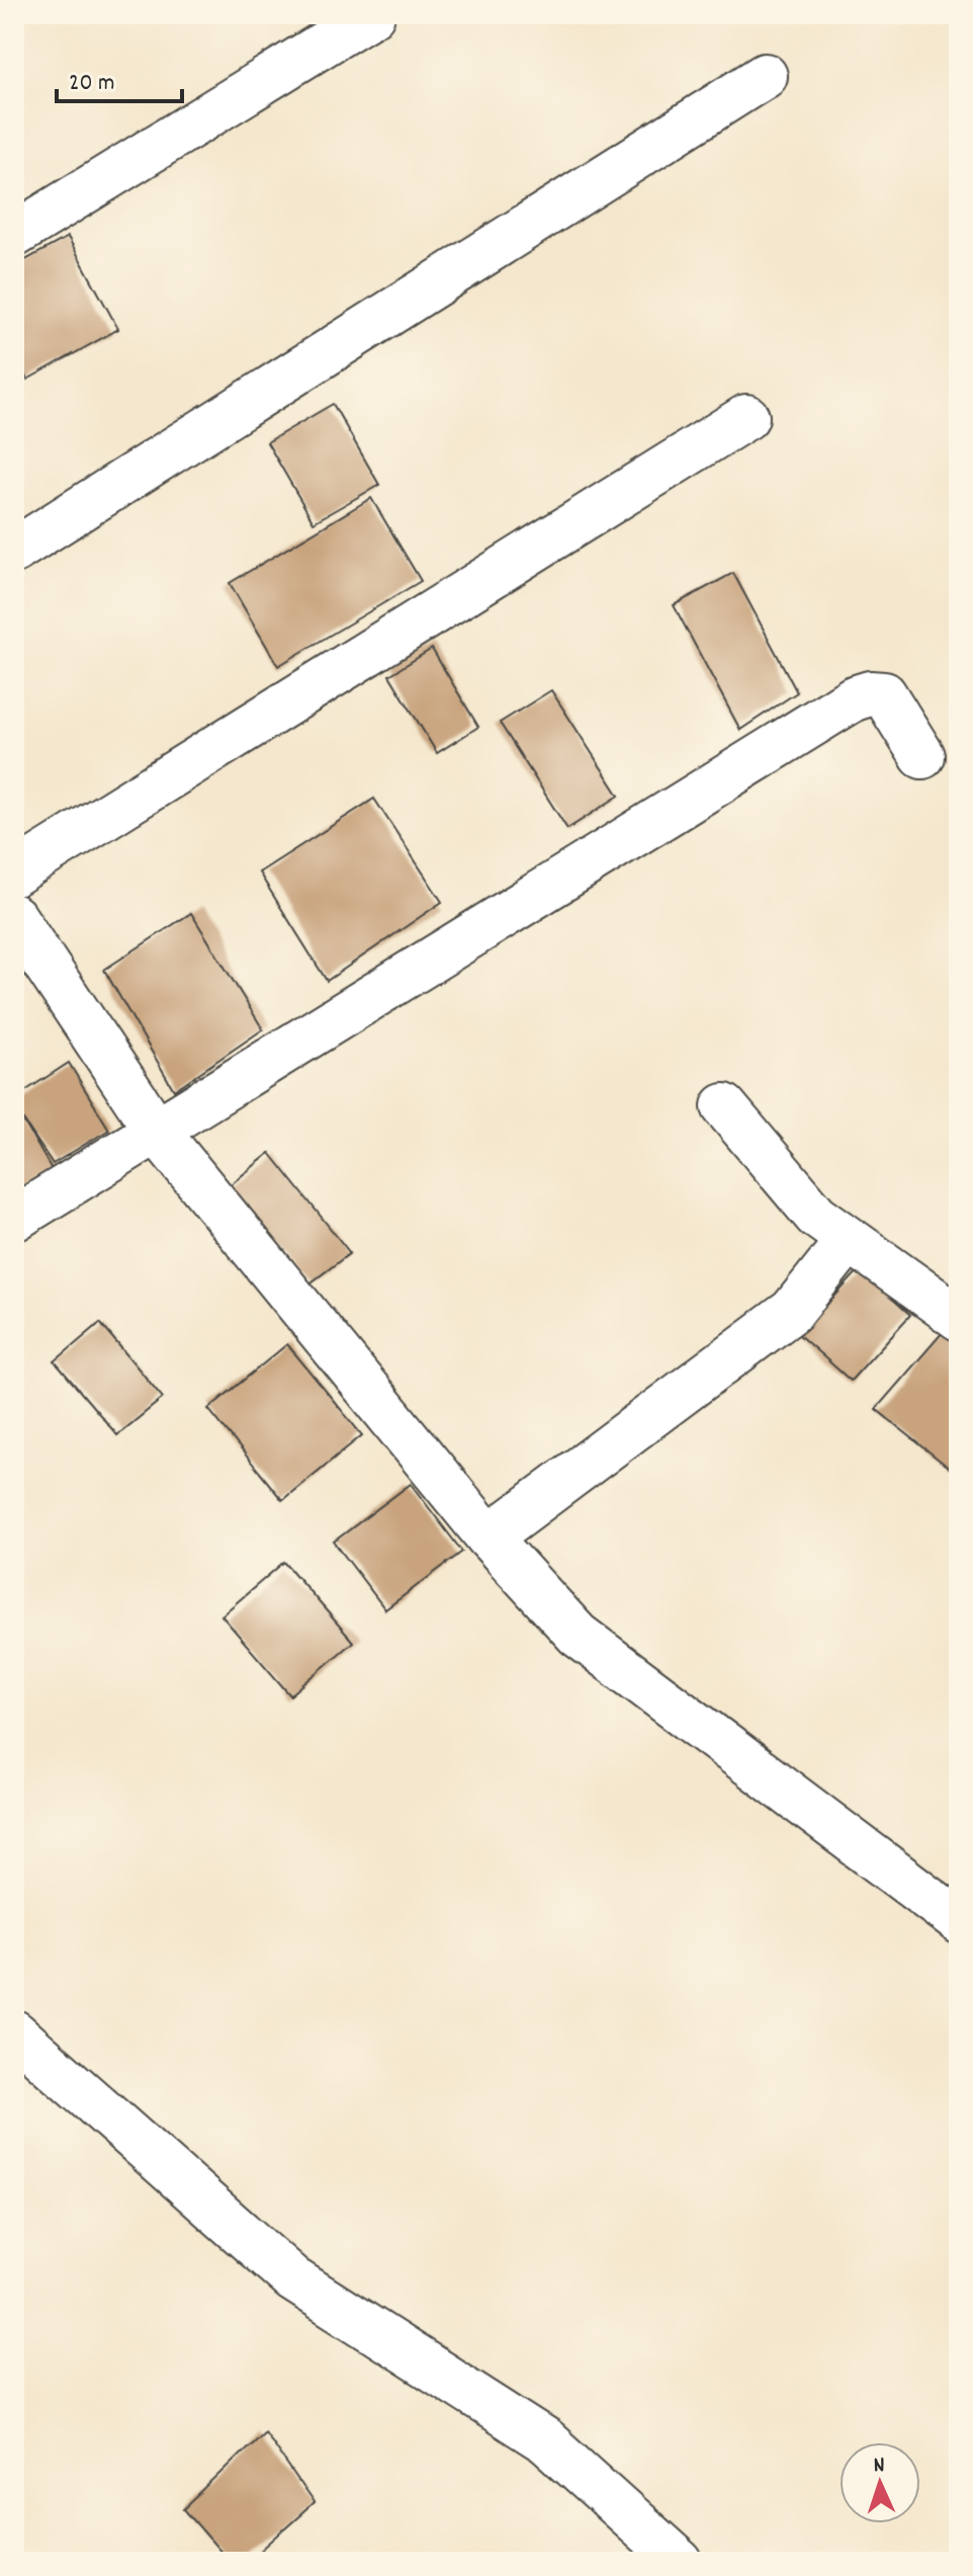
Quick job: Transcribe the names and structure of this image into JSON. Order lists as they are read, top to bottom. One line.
{"scale_bar":"20 m","north":"top"}
